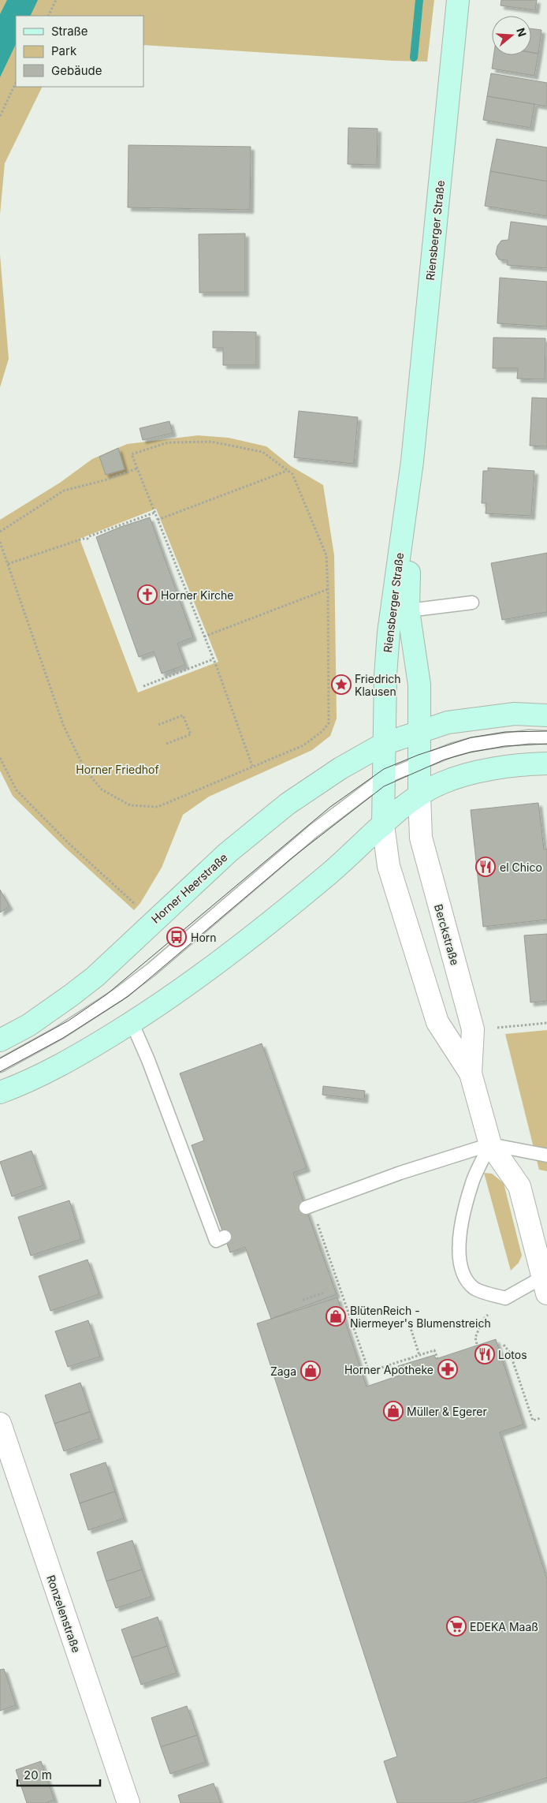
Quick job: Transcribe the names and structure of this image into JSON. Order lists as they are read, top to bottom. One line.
{"streets":{"main road":["Riensberger Straße","Horner Heerstraße"],"street":["Berckstraße","Ronzelenstraße"]},"crossings":[["Riensberger Straße","Horner Heerstraße"],["Riensberger Straße","Berckstraße"]],"parks":["Horner Friedhof"],"places":{"church":["Horner Kirche"],"place":["Friedrich Klausen"],"restaurant":["el Chico","Lotos"],"bus stop":["Horn"],"shop":["BlütenReich - Niermeyer's Blumenstreich","Zaga","Müller & Egerer"],"pharmacy":["Horner Apotheke"],"supermarket":["EDEKA Maaß"]},"legend":["Straße","Park","Gebäude"],"scale_bar":"20 m","north":"right"}
